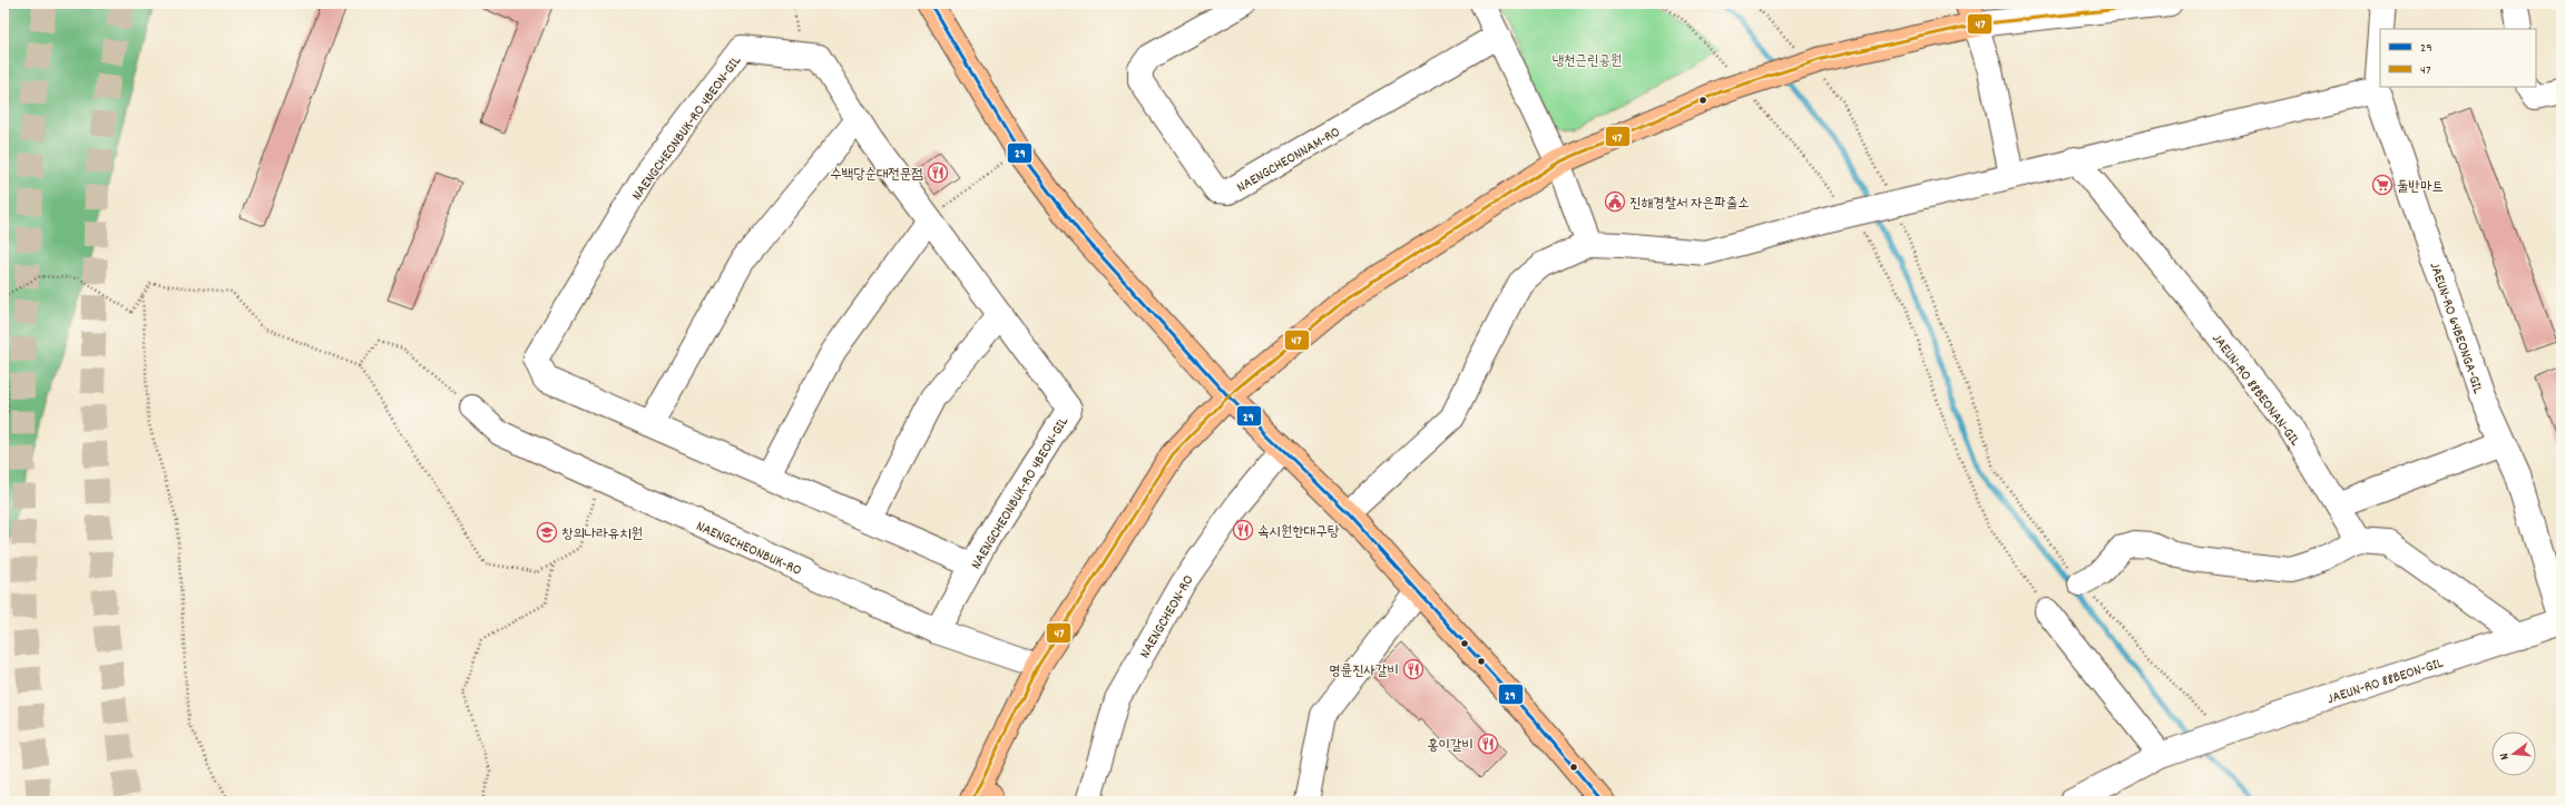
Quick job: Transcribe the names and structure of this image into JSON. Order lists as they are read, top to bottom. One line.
{"streets":{"street":["NAENGCHEONBUK-RO 4BEON-GIL","NAENGCHEONNAM-RO","JAEUN-RO 64BEONGA-GIL","JAEUN-RO 88BEONAN-GIL","NAENGCHEONBUK-RO","NAENGCHEON-RO","JAEUN-RO 88BEON-GIL"]},"crossings":[["NAENGCHEONBUK-RO 4BEON-GIL","NAENGCHEONBUK-RO"],["JAEUN-RO 64BEONGA-GIL","JAEUN-RO 88BEON-GIL"]],"parks":["냉천근린공원"],"places":{"restaurant":["수백당순대전문점","속시원한대구탕","명륜진사갈비","홍이갈비"],"supermarket":["둘반마트"],"public building":["진해경찰서 자은파출소"],"school or university":["창의나라유치원"]},"lines":["transit line 29","transit line 47"],"legend":["29","47"],"north":"left"}
